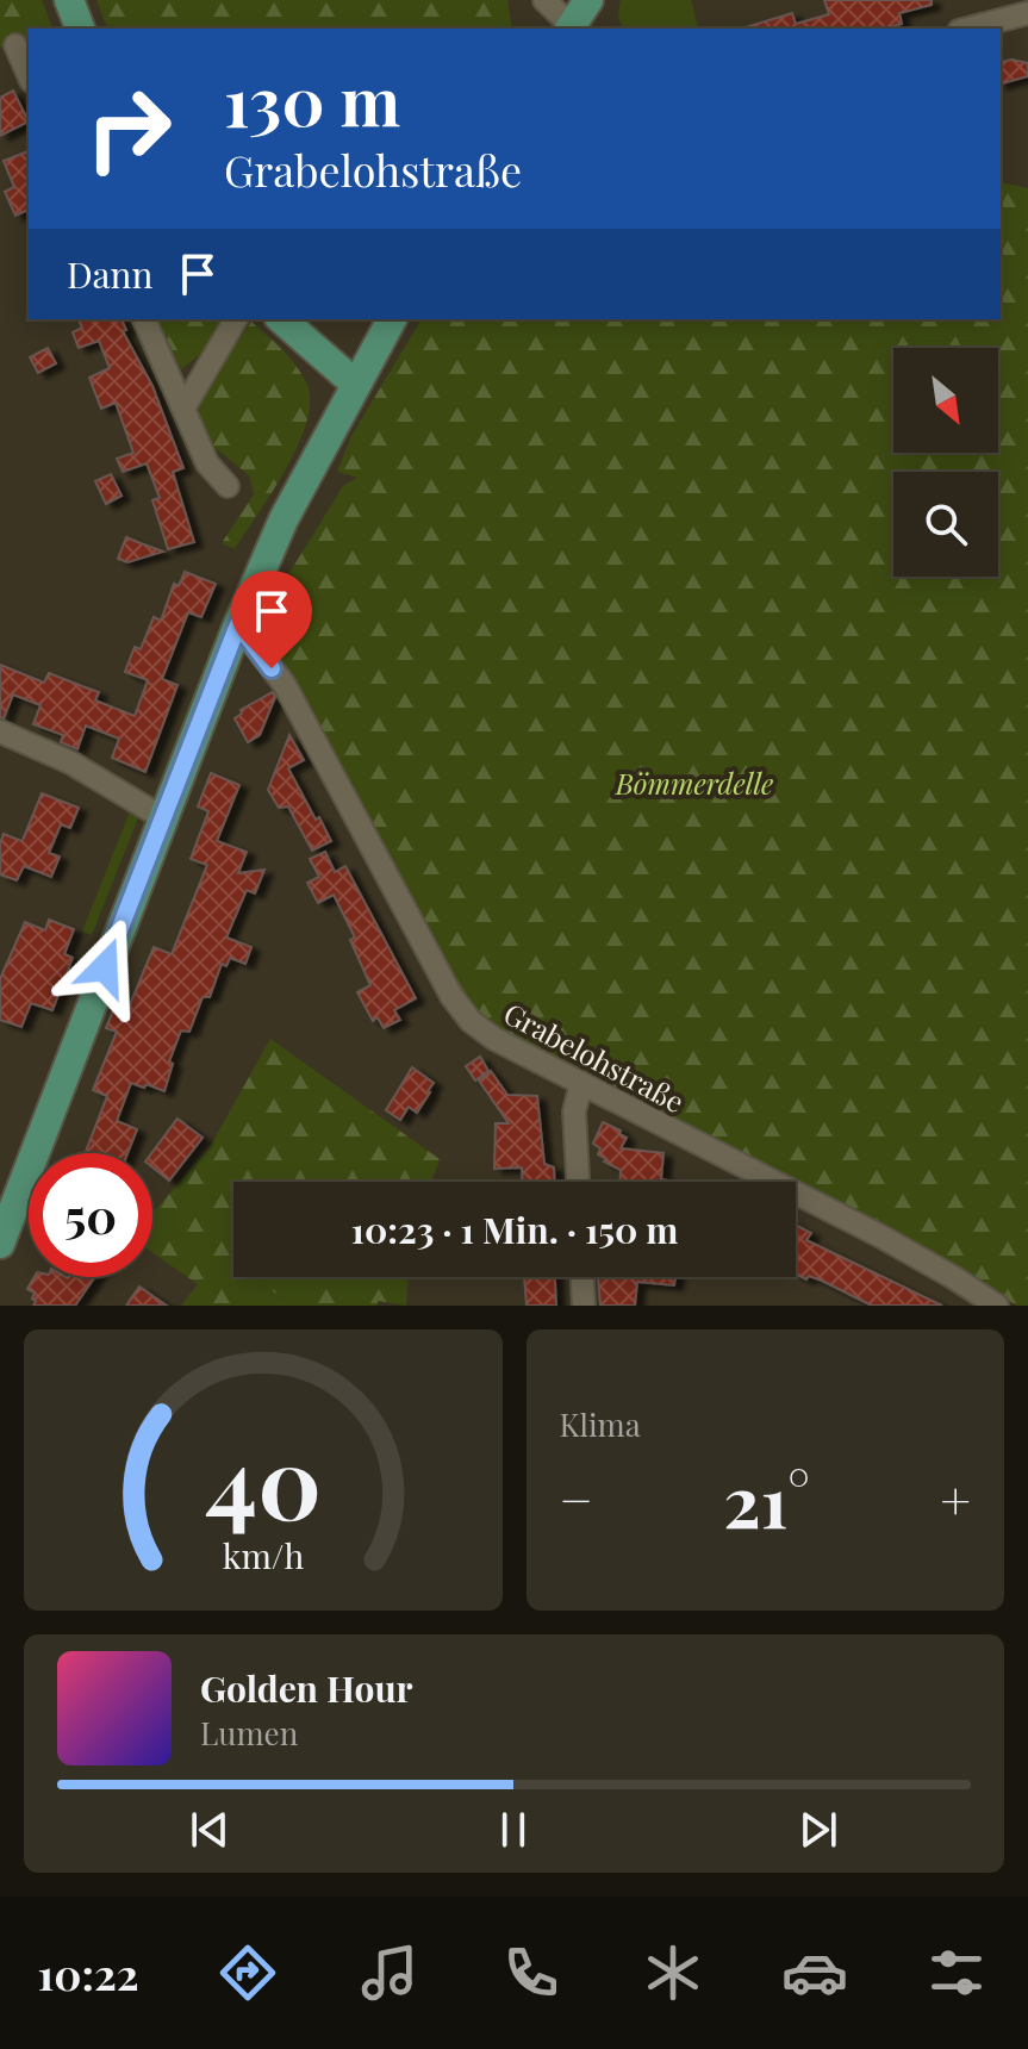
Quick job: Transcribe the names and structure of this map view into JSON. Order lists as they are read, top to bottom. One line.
{"streets":{"street":["Grabelohstraße"]},"parks":["Bömmerdelle"],"north":"bottom right","page":{"turn":["130 m","Grabelohstraße"],"then":"Dann","limit":"50","trip":"10:23 · 1 Min. · 150 m","tile":"Klima","heat":["−","21°","+"],"song":["Golden Hour","Lumen"],"tabs":"10:22","gauge":["40","km/h"]}}
